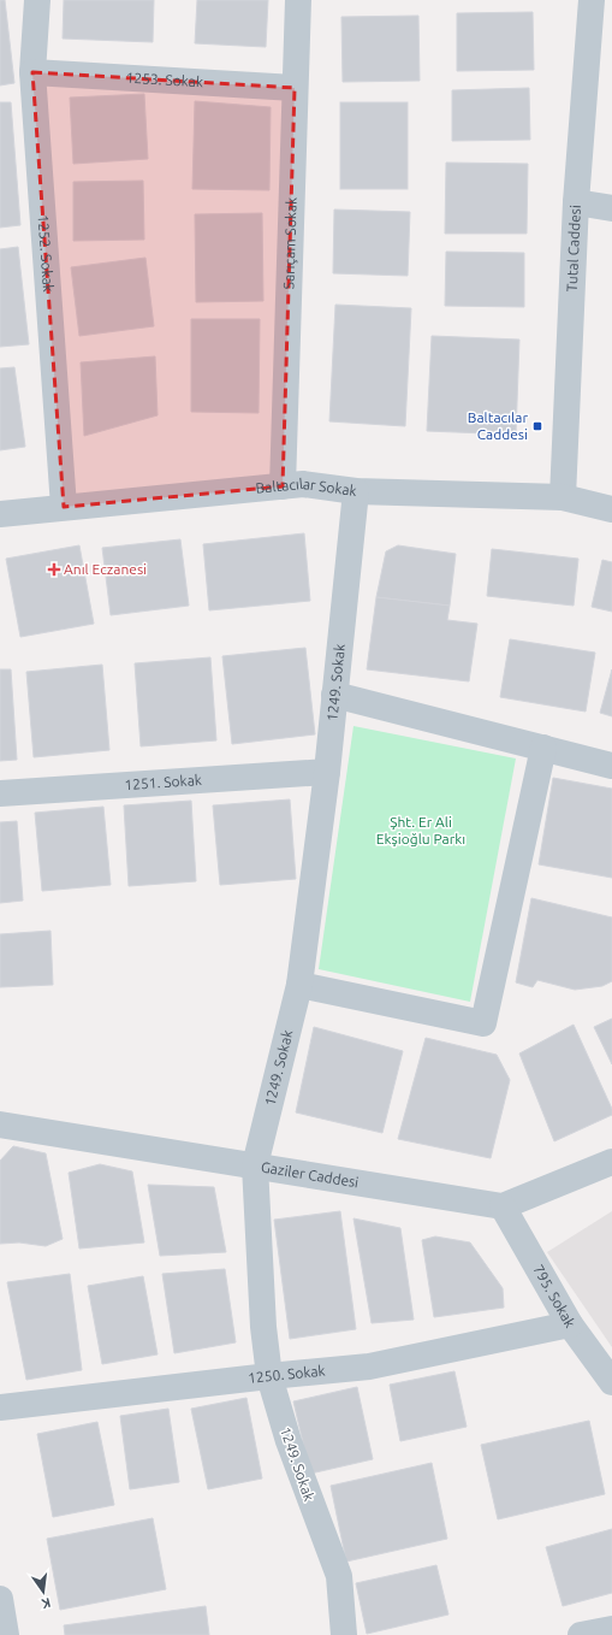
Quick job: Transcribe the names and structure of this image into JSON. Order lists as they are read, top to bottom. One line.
{"streets":{"street":["1253. Sokak","Sarıçam Sokak","Tutal Caddesi","1252. Sokak","Baltacılar Sokak","1249. Sokak","1251. Sokak","Gaziler Caddesi","795. Sokak","1250. Sokak"]},"crossings":[["1253. Sokak","Sarıçam Sokak"],["1253. Sokak","1252. Sokak"],["Sarıçam Sokak","Baltacılar Sokak"],["Tutal Caddesi","Baltacılar Sokak"],["1252. Sokak","Baltacılar Sokak"],["Baltacılar Sokak","1249. Sokak"],["1249. Sokak","1251. Sokak"],["1249. Sokak","Gaziler Caddesi"],["1249. Sokak","1250. Sokak"],["Gaziler Caddesi","795. Sokak"],["795. Sokak","1250. Sokak"]],"parks":["Şht. Er Ali Ekşioğlu Parkı"],"places":{"transit":["Baltacılar Caddesi"],"health":["Anıl Eczanesi"]},"north":"bottom"}
